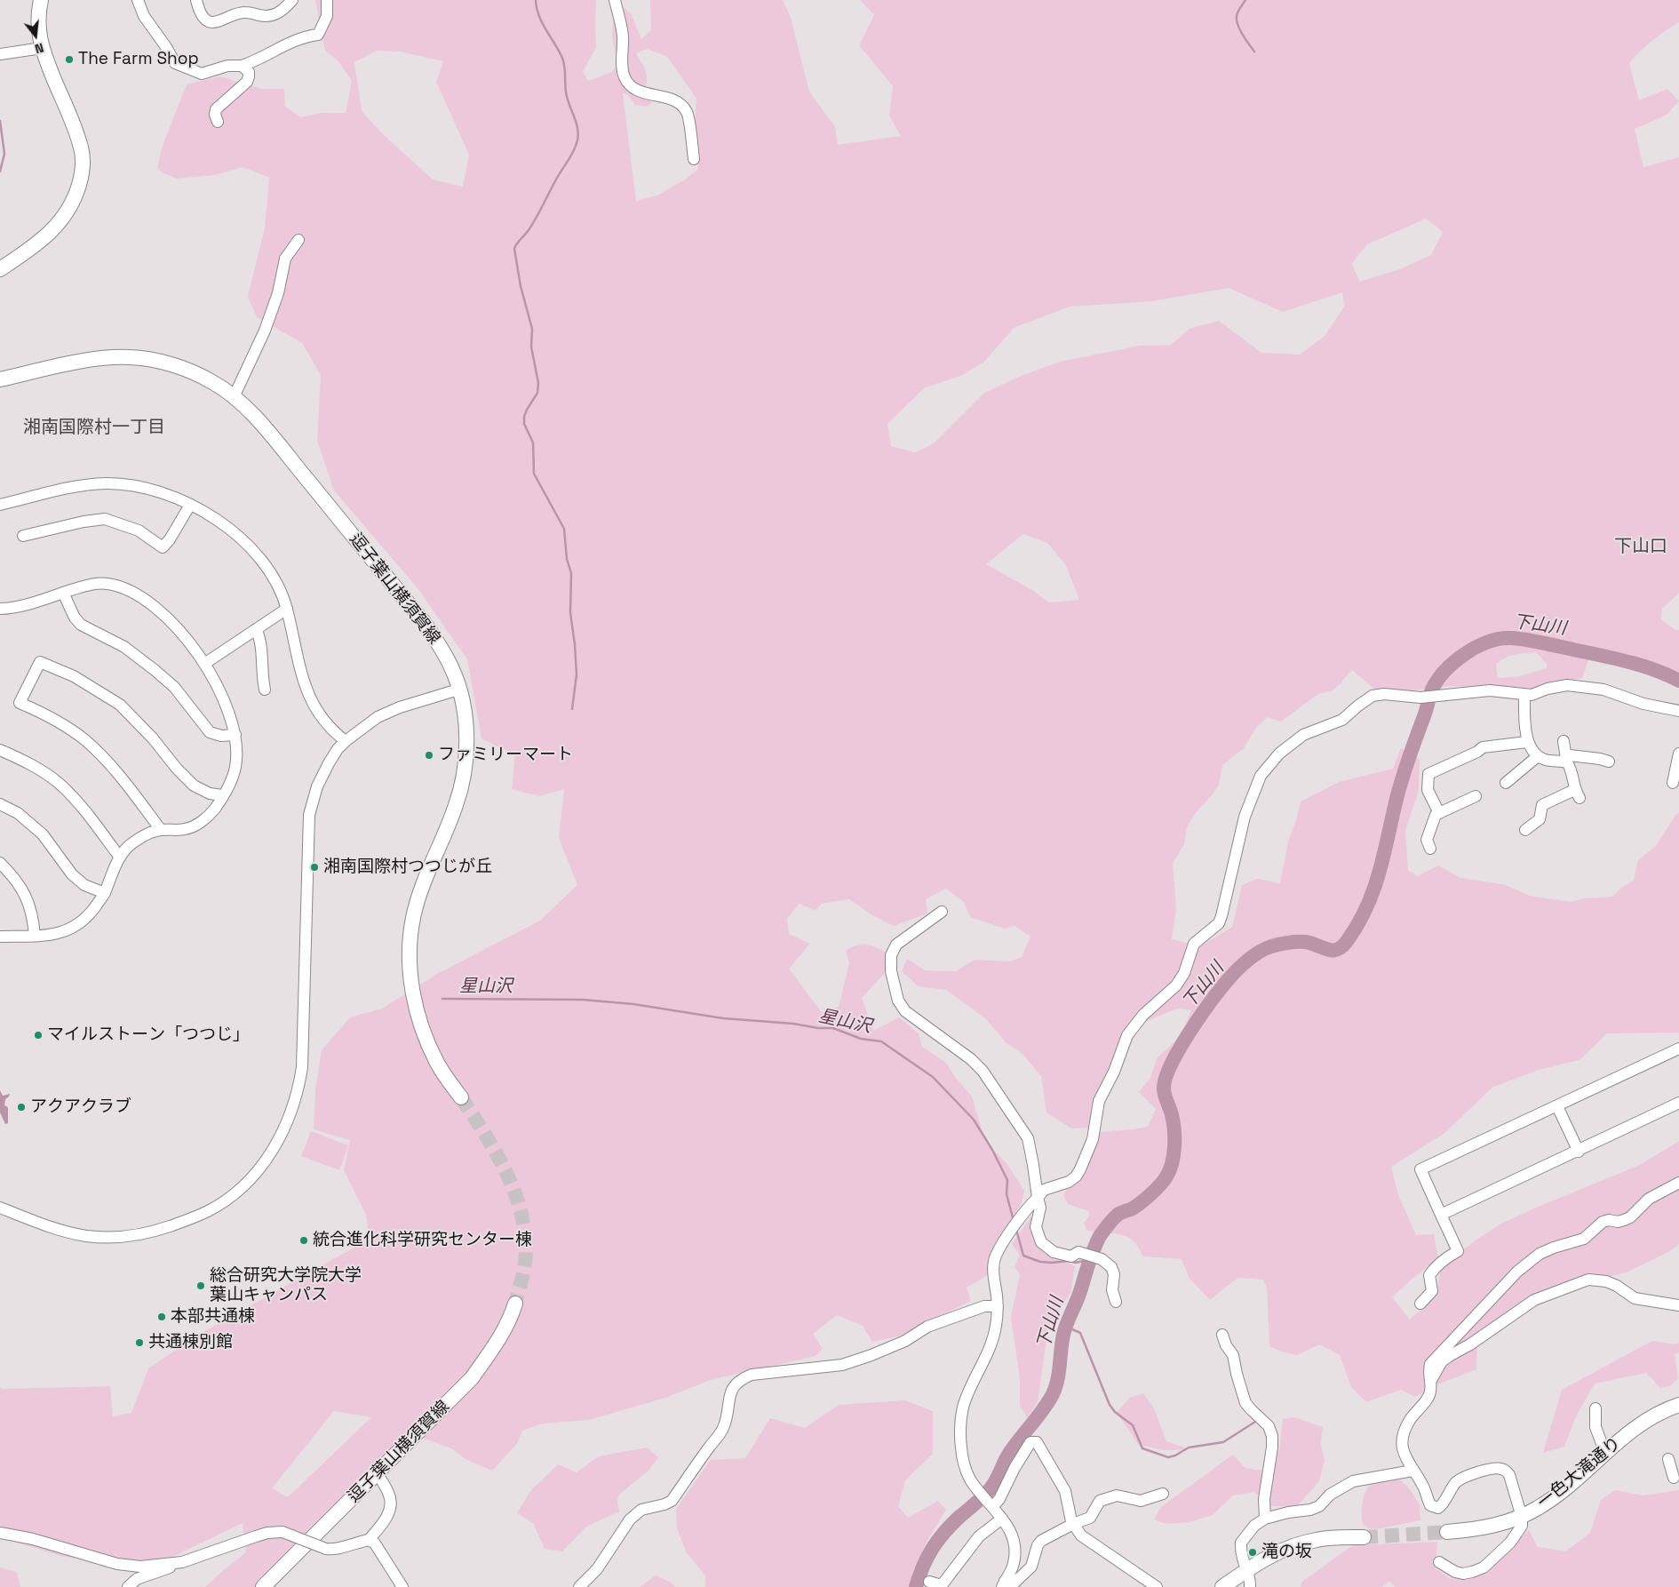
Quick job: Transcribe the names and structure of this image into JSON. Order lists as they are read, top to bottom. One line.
{"streets":{"main road":["逗子葉山横須賀線","一色大滝通り"]},"districts":["湘南国際村一丁目","下山口"],"water":["下山川","星山沢"],"places":["The Farm Shop","ファミリーマート","湘南国際村つつじが丘","マイルストーン「つつじ」","アクアクラブ","統合進化科学研究センター棟","総合研究大学院大学 葉山キャンパス","本部共通棟","共通棟別館","滝の坂"],"north":"bottom"}
